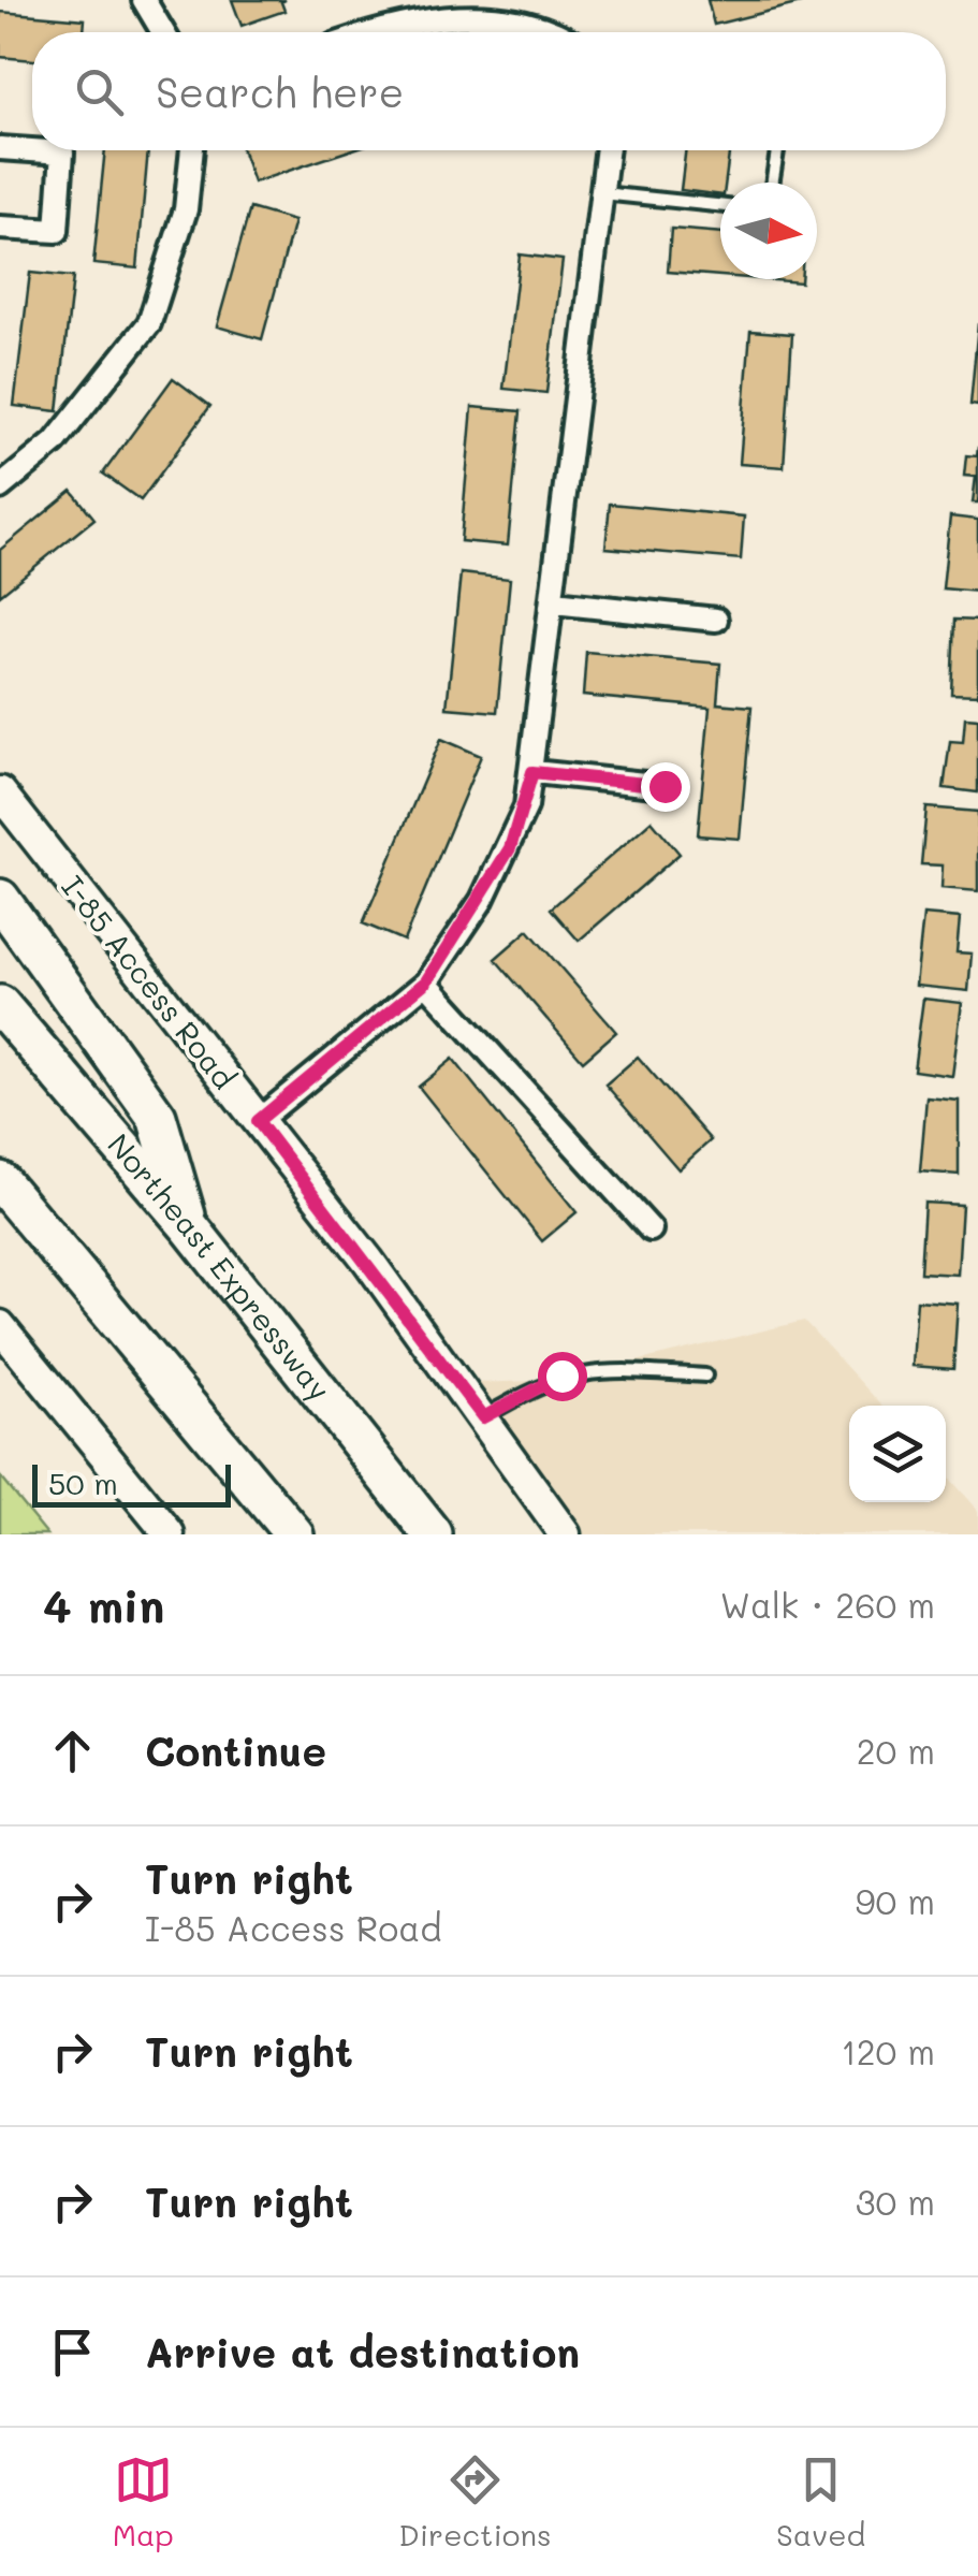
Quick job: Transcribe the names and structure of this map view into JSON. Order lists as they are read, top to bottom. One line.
{"streets":{"highway":["Northeast Expressway"],"main road":["I-85 Access Road"]},"scale_bar":"50 m","north":"right","page":{"search":"Search here","scale":"50 m","heading":["4 min","Walk · 260 m"],"list":[["Continue","20 m"],["Turn right","I-85 Access Road","90 m"],["Turn right","120 m"],["Turn right","30 m"],"Arrive at destination"],"nav":["Map","Directions","Saved"]}}
